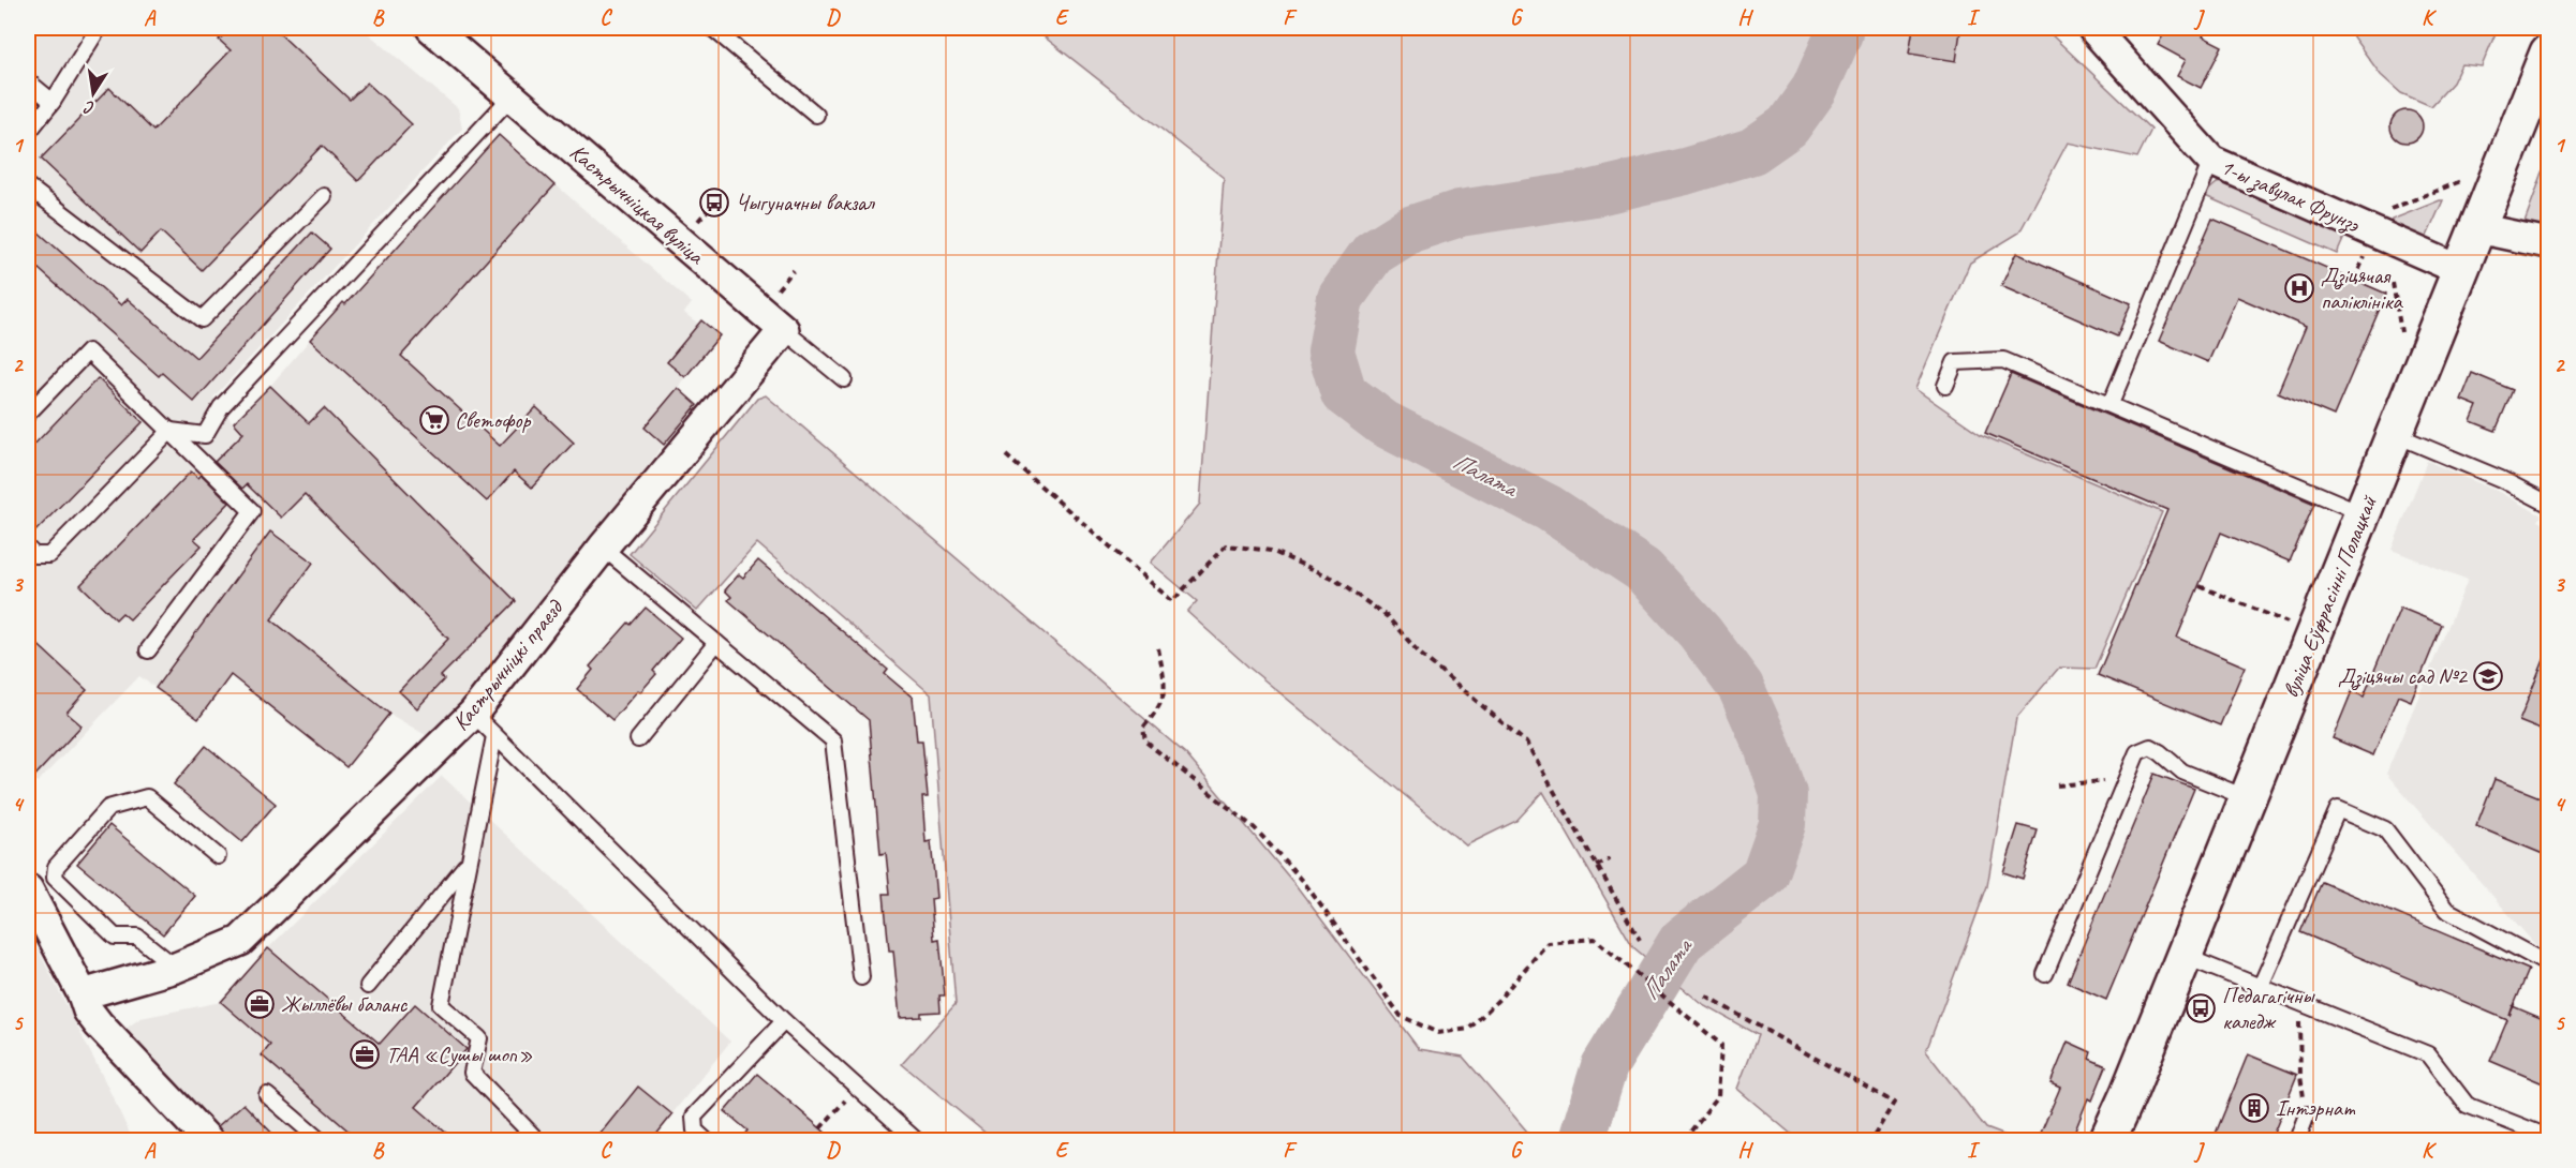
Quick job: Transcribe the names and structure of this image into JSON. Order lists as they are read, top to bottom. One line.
{"streets":{"main road":["вуліца Еўфрасінні Полацкай"],"street":["1-ы завулак Фрунзэ","Кастрычніцкая вуліца","Кастрычніцкі праезд"]},"crossings":[["1-ы завулак Фрунзэ","вуліца Еўфрасінні Полацкай"],["Кастрычніцкая вуліца","Кастрычніцкі праезд"]],"water":["Палата"],"places":{"bus stop":["Чыгуначны вакзал","Педагагічны каледж"],"hospital":["Дзіцячая паліклініка"],"supermarket":["Светофор"],"school or university":["Дзіцячы сад №2"],"office":["Жыллёвы баланс","ТАА «Сушы шоп»"],"building":["Інтэрнат"]},"north":"bottom","grid":{"columns":["A","B","C","D","E","F","G","H","I","J","K"],"rows":["1","2","3","4","5"]}}
